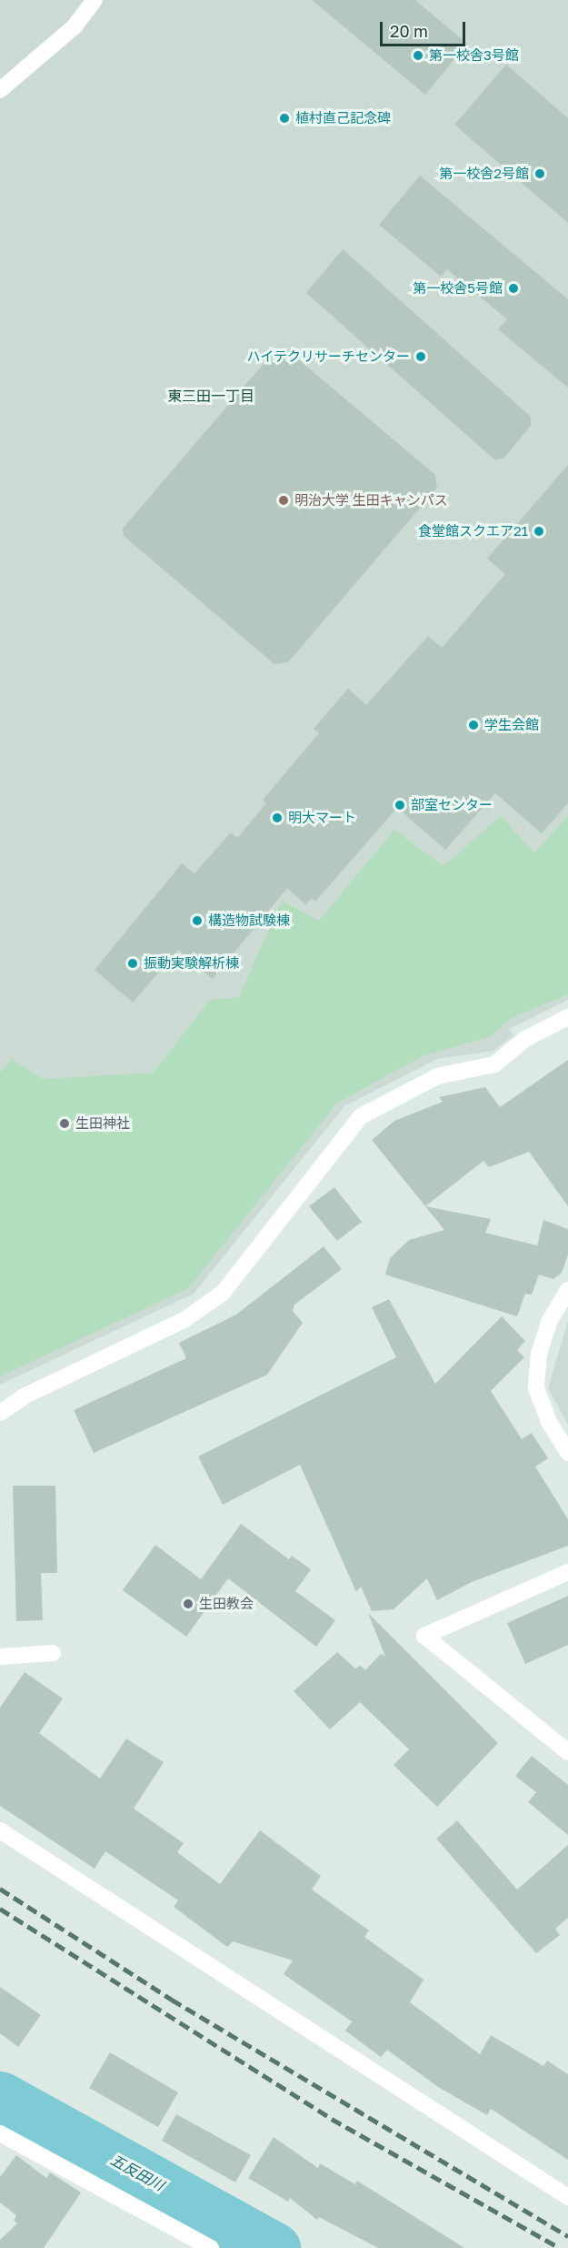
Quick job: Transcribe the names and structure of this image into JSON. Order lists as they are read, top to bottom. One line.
{"districts":["東三田一丁目"],"water":["五反田川"],"places":["第一校舎3号館","植村直己記念碑","第一校舎2号館","第一校舎5号館","ハイテクリサーチセンター","明治大学 生田キャンパス","食堂館スクエア21","学生会館","部室センター","明大マート","構造物試験棟","振動実験解析棟","生田神社","生田教会"],"scale_bar":"20 m"}
